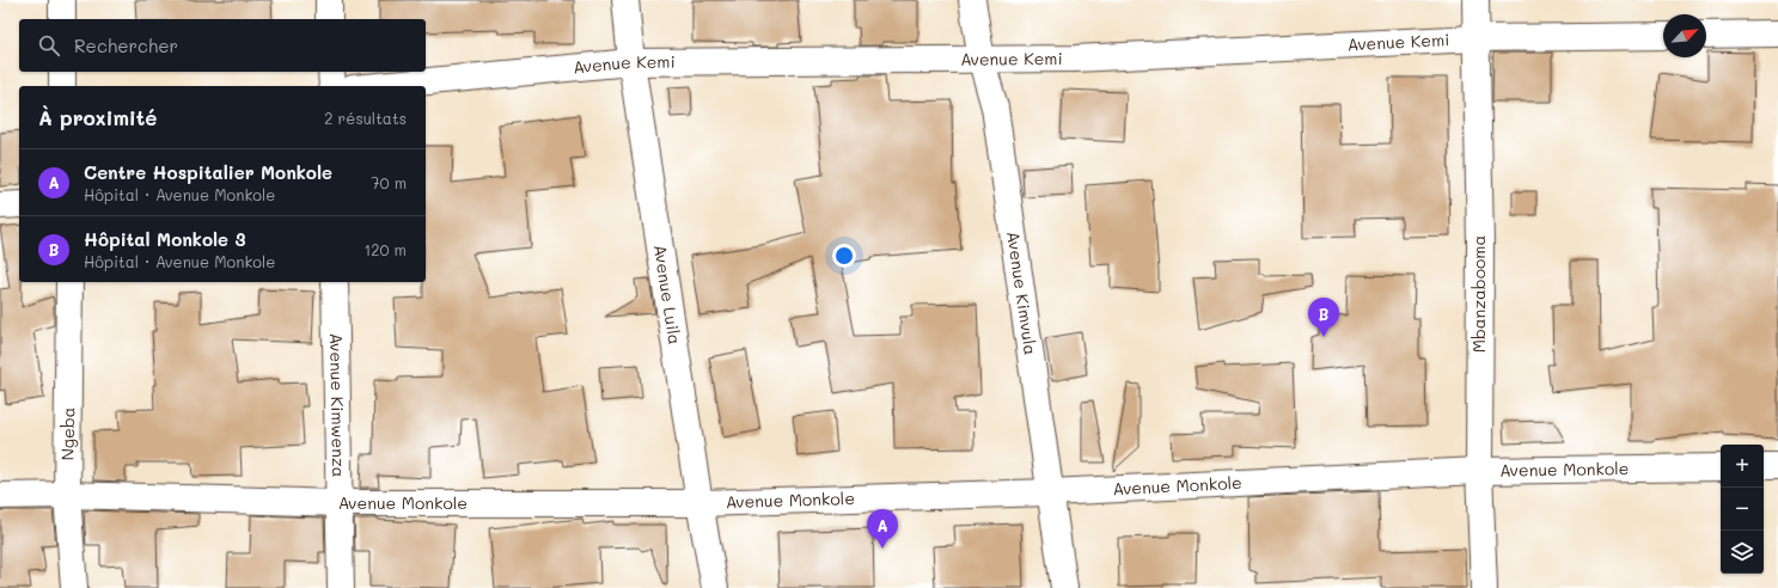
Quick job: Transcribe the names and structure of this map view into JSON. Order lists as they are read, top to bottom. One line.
{"streets":{"street":["Avenue Kemi","Avenue Kimvula","Avenue Luila","Mbanzabooma","Avenue Kimwenza","Ngeba","Avenue Monkole"]},"crossings":[["Avenue Kemi","Avenue Kimvula"],["Avenue Kemi","Avenue Luila"],["Avenue Kemi","Mbanzabooma"],["Avenue Kimvula","Avenue Monkole"],["Avenue Luila","Avenue Monkole"],["Mbanzabooma","Avenue Monkole"],["Avenue Kimwenza","Avenue Monkole"],["Ngeba","Avenue Monkole"]],"north":"top right","page":{"search":"Rechercher","heading":["À proximité","2 résultats"],"list":[{"mark":"A","name":"Centre Hospitalier Monkole","note":"Hôpital · Avenue Monkole","value":"70 m"},{"mark":"B","name":"Hôpital Monkole 3","note":"Hôpital · Avenue Monkole","value":"120 m"}],"pins":["B","A"],"map_buttons":["+","−"]}}
